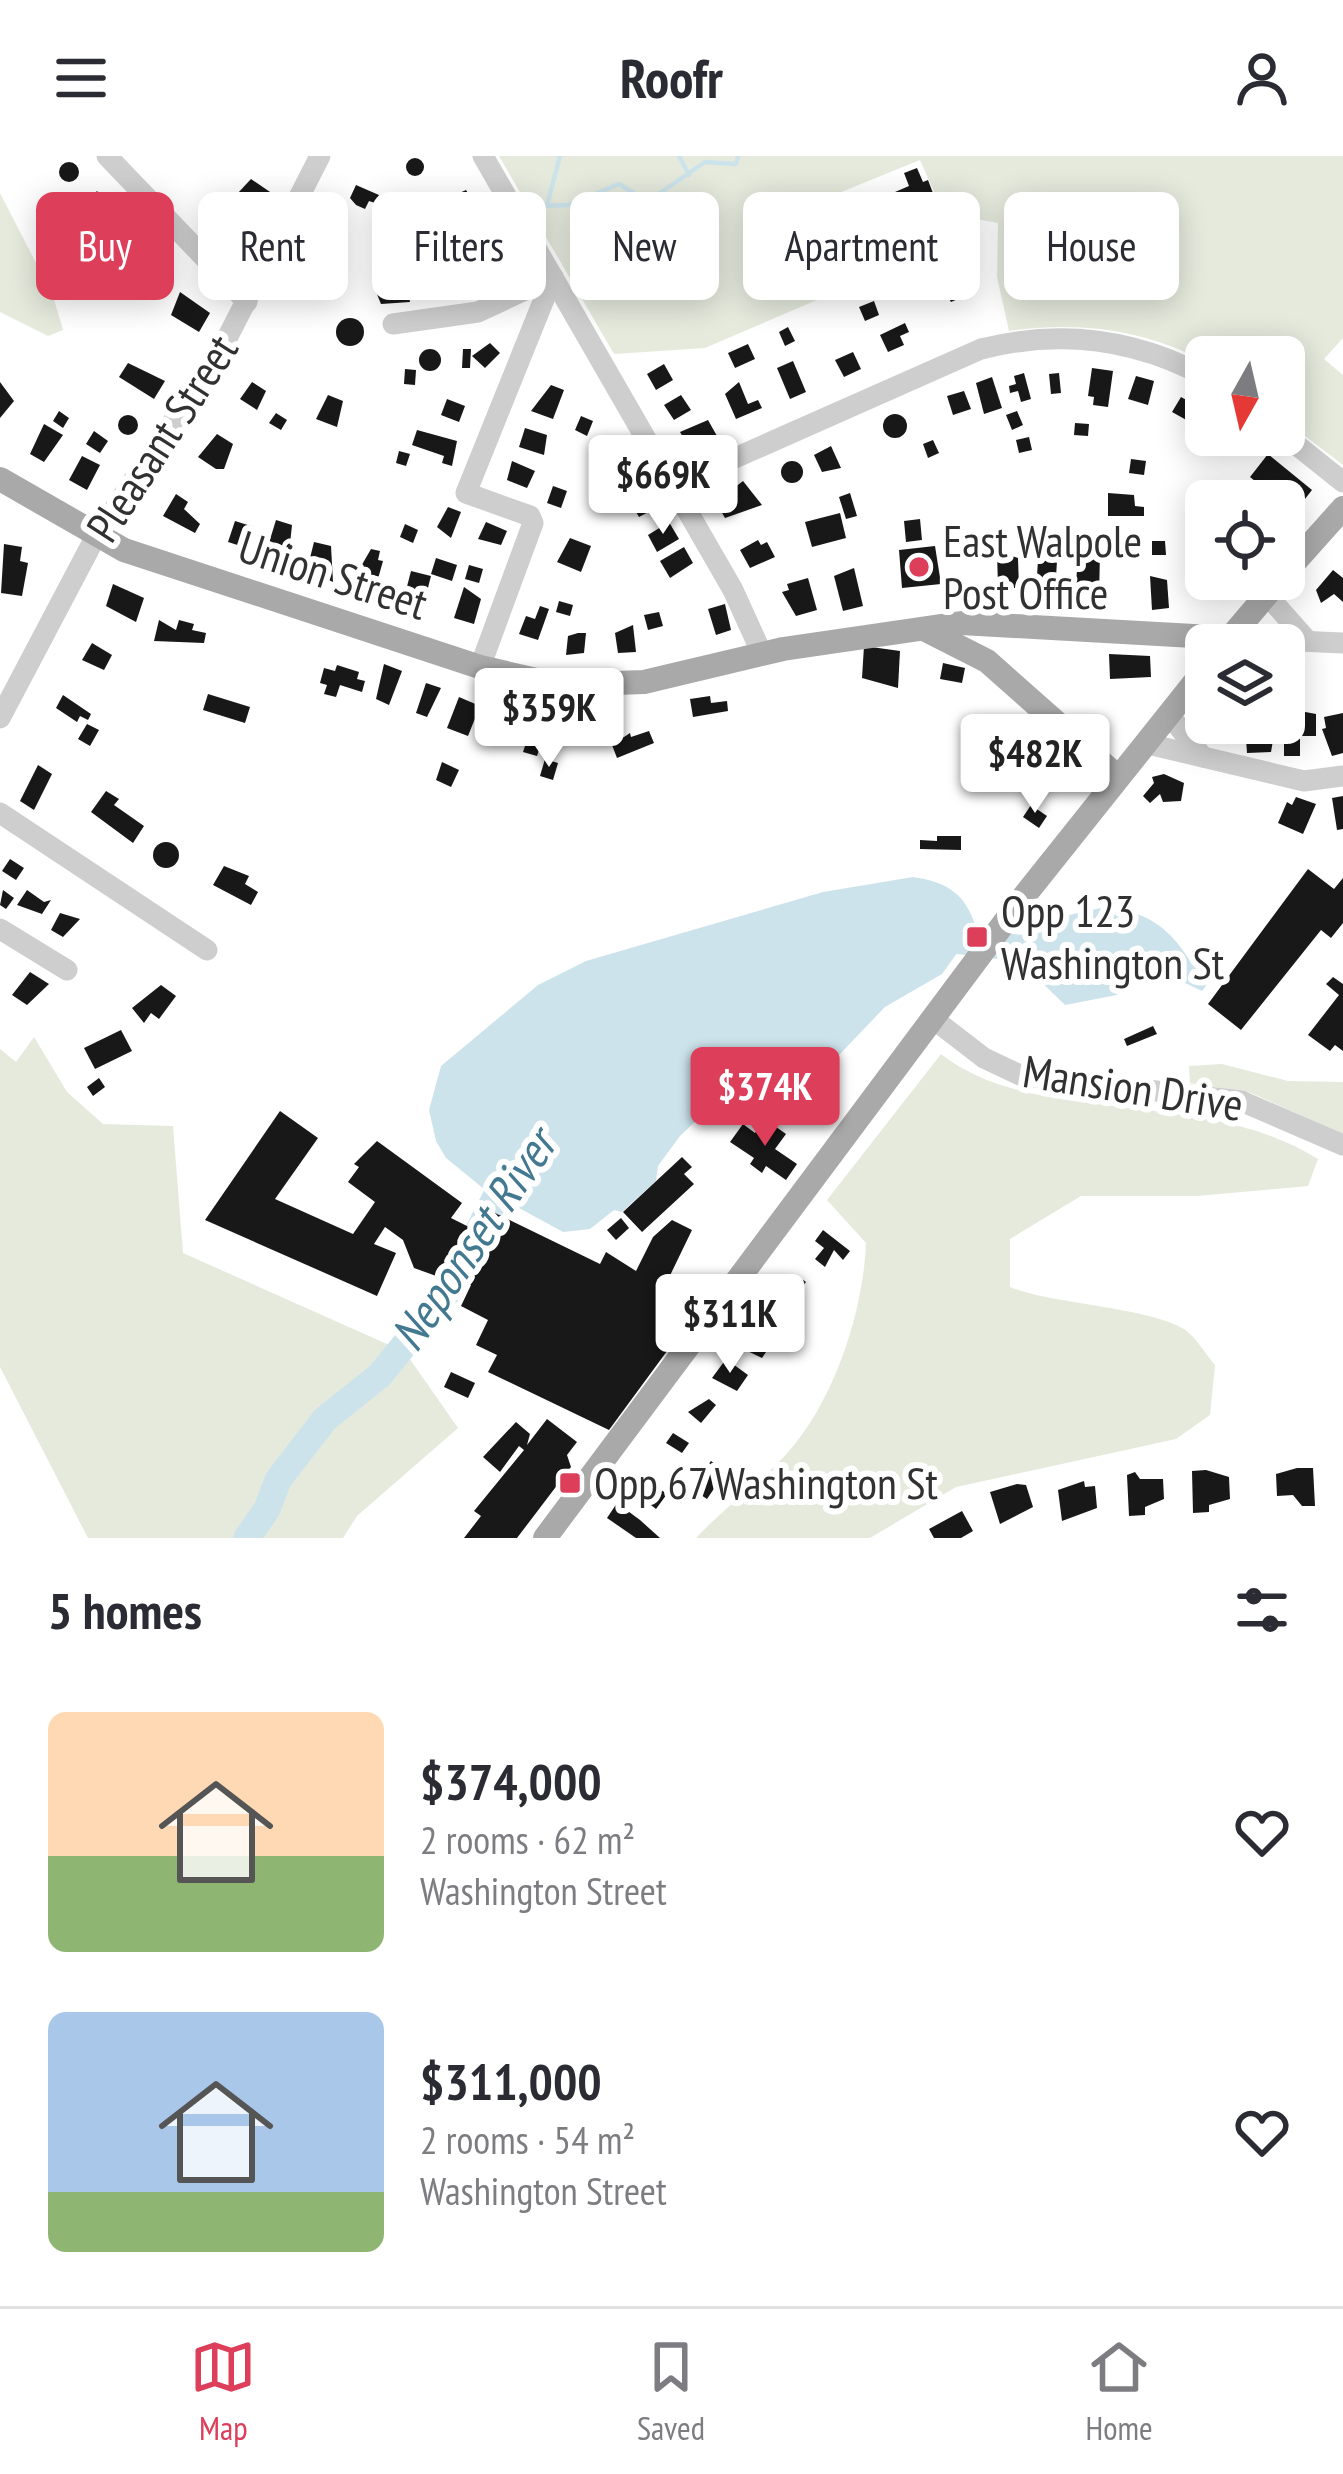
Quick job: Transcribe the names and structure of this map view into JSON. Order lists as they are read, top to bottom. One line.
{"streets":{"main road":["Union Street"],"street":["Pleasant Street","Mansion Drive"]},"crossings":[["Pleasant Street","Union Street"]],"water":["Neponset River"],"places":{"other":["East Walpole Post Office"],"transit":["Opp 123 Washington St","Opp 67 Washington St"]},"north":"bottom","page":{"header":"Roofr","chip":["Buy","Rent","Filters","New","Apartment","House"],"price":["$669K","$359K","$482K","$374K","$311K"],"heading":"5 homes","list":[{"name":"$374,000","note":"2 rooms · 62 m² · Washington Street"},{"name":"$311,000","note":"2 rooms · 54 m² · Washington Street"}],"tabs":["Map","Saved","Home"]}}
